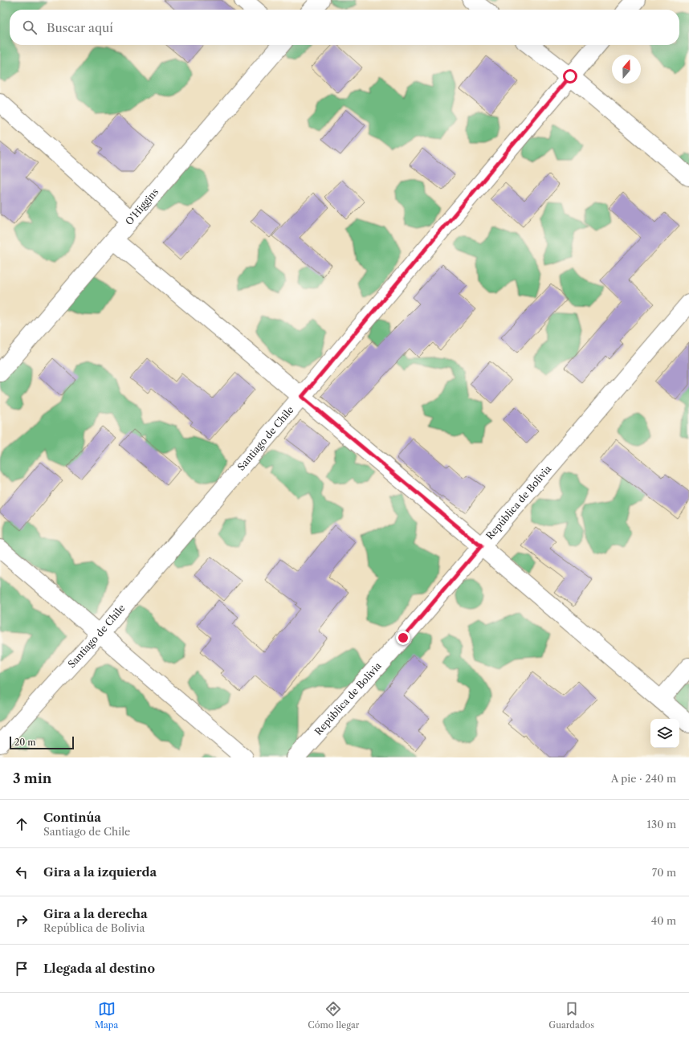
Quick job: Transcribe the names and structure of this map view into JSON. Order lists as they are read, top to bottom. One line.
{"streets":{"street":["O'Higgins","Santiago de Chile","República de Bolivia"]},"scale_bar":"20 m","north":"top","page":{"search":"Buscar aquí","scale":"20 m","heading":["3 min","A pie · 240 m"],"list":[["Continúa","Santiago de Chile","130 m"],["Gira a la izquierda","70 m"],["Gira a la derecha","República de Bolivia","40 m"],"Llegada al destino"],"nav":["Mapa","Cómo llegar","Guardados"]}}
